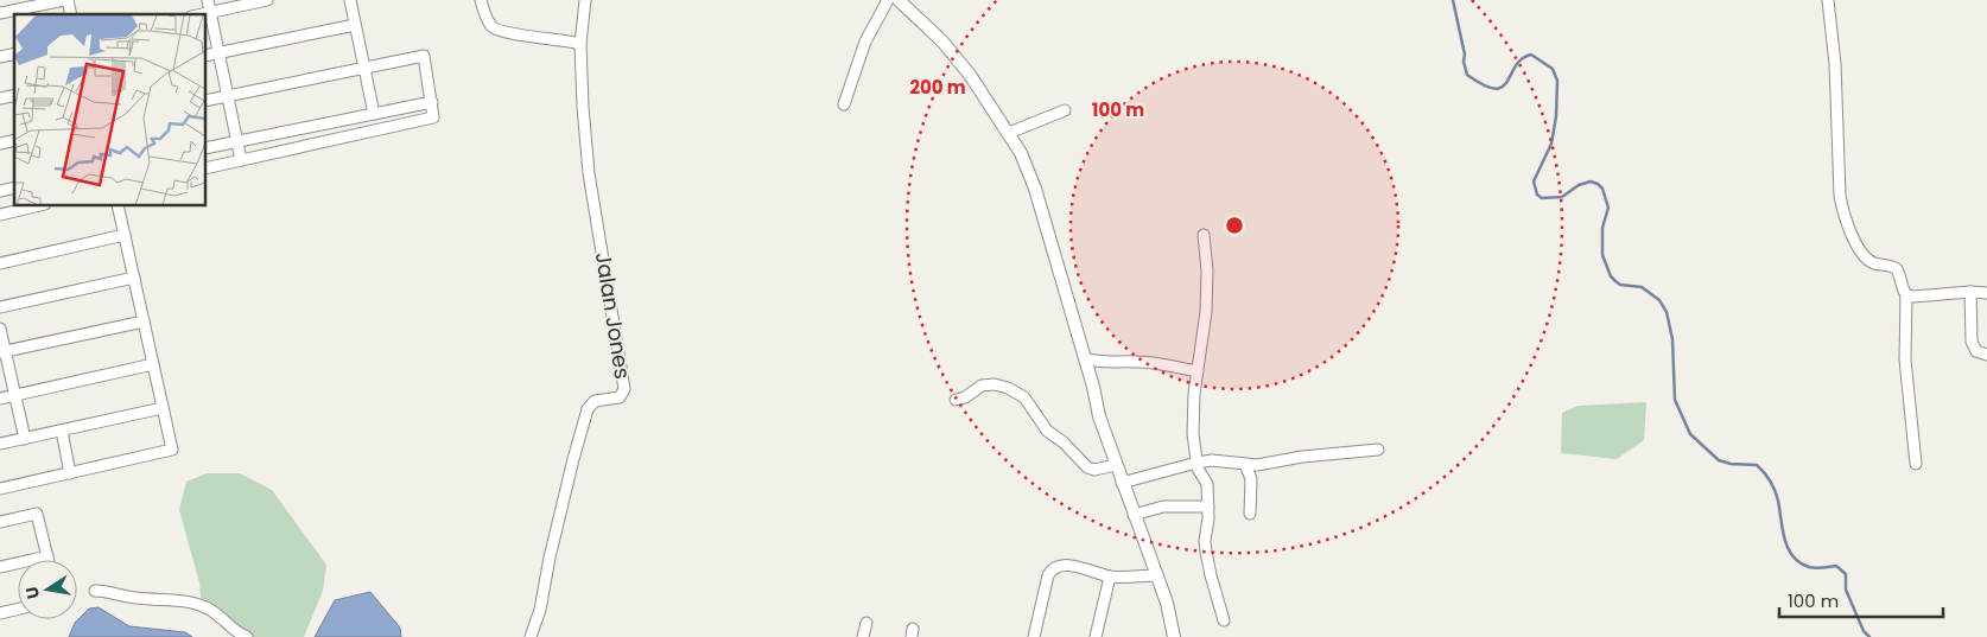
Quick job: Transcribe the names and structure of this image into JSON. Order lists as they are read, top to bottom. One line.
{"streets":{"street":["Jalan Jones"]},"scale_bar":"100 m","north":"left","rings":["200 m","100 m"]}
